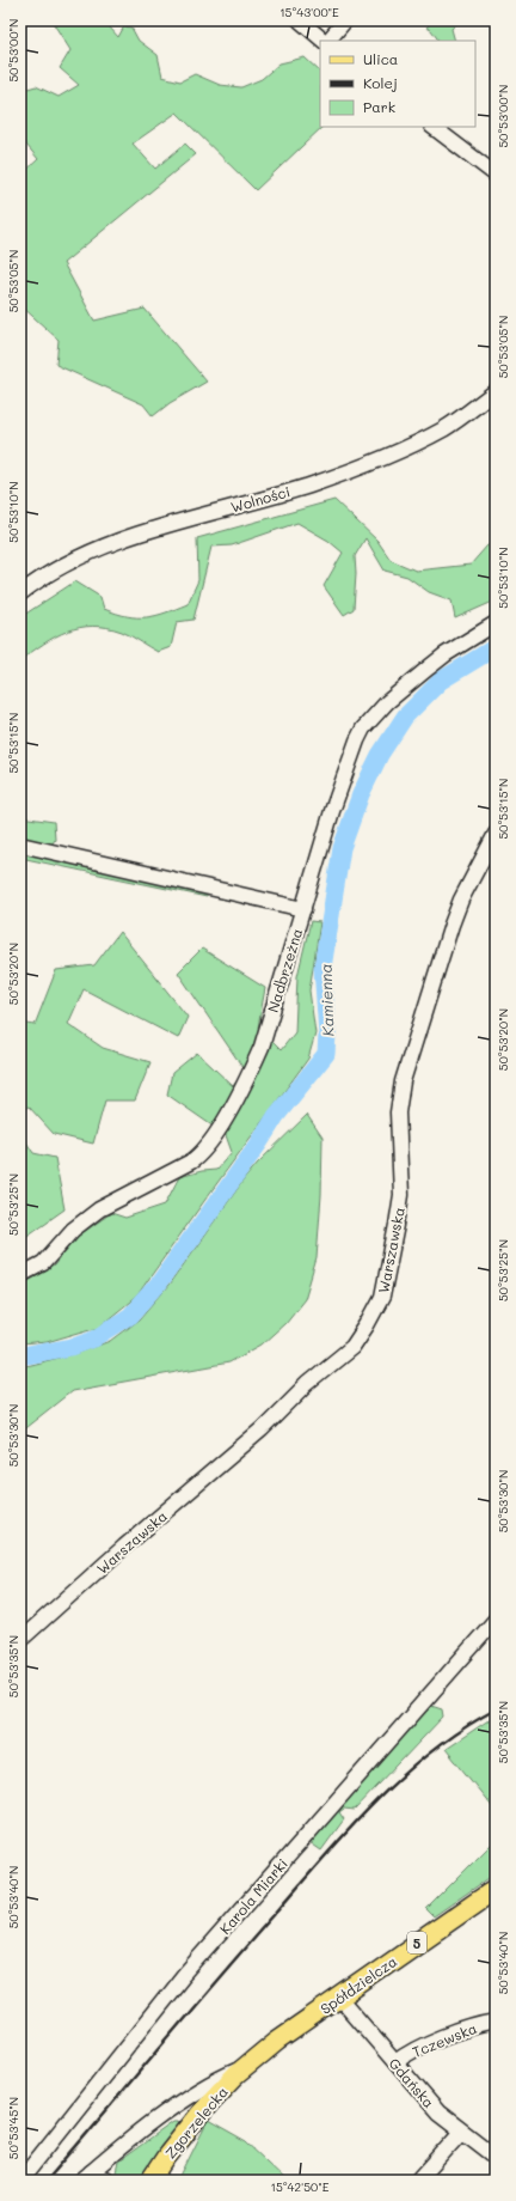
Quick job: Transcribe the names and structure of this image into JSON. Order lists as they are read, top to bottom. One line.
{"streets":{"main road":["5","Spółdzielcza","Zgorzelecka"],"street":["Wolności","Nadbrzeżna","Warszawska","Karola Miarki","Tczewska","Gdańska"]},"crossings":[["Spółdzielcza","Gdańska"],["Spółdzielcza","Zgorzelecka"],["Tczewska","Gdańska"]],"water":["Kamienna"],"legend":["Ulica","Kolej","Park"],"coordinates":["15°43'00\"E","50°53'00\"N","50°53'05\"N","50°53'10\"N","50°53'15\"N","50°53'20\"N","50°53'25\"N","50°53'30\"N","50°53'35\"N","50°53'40\"N","50°53'45\"N","15°42'50\"E"]}
